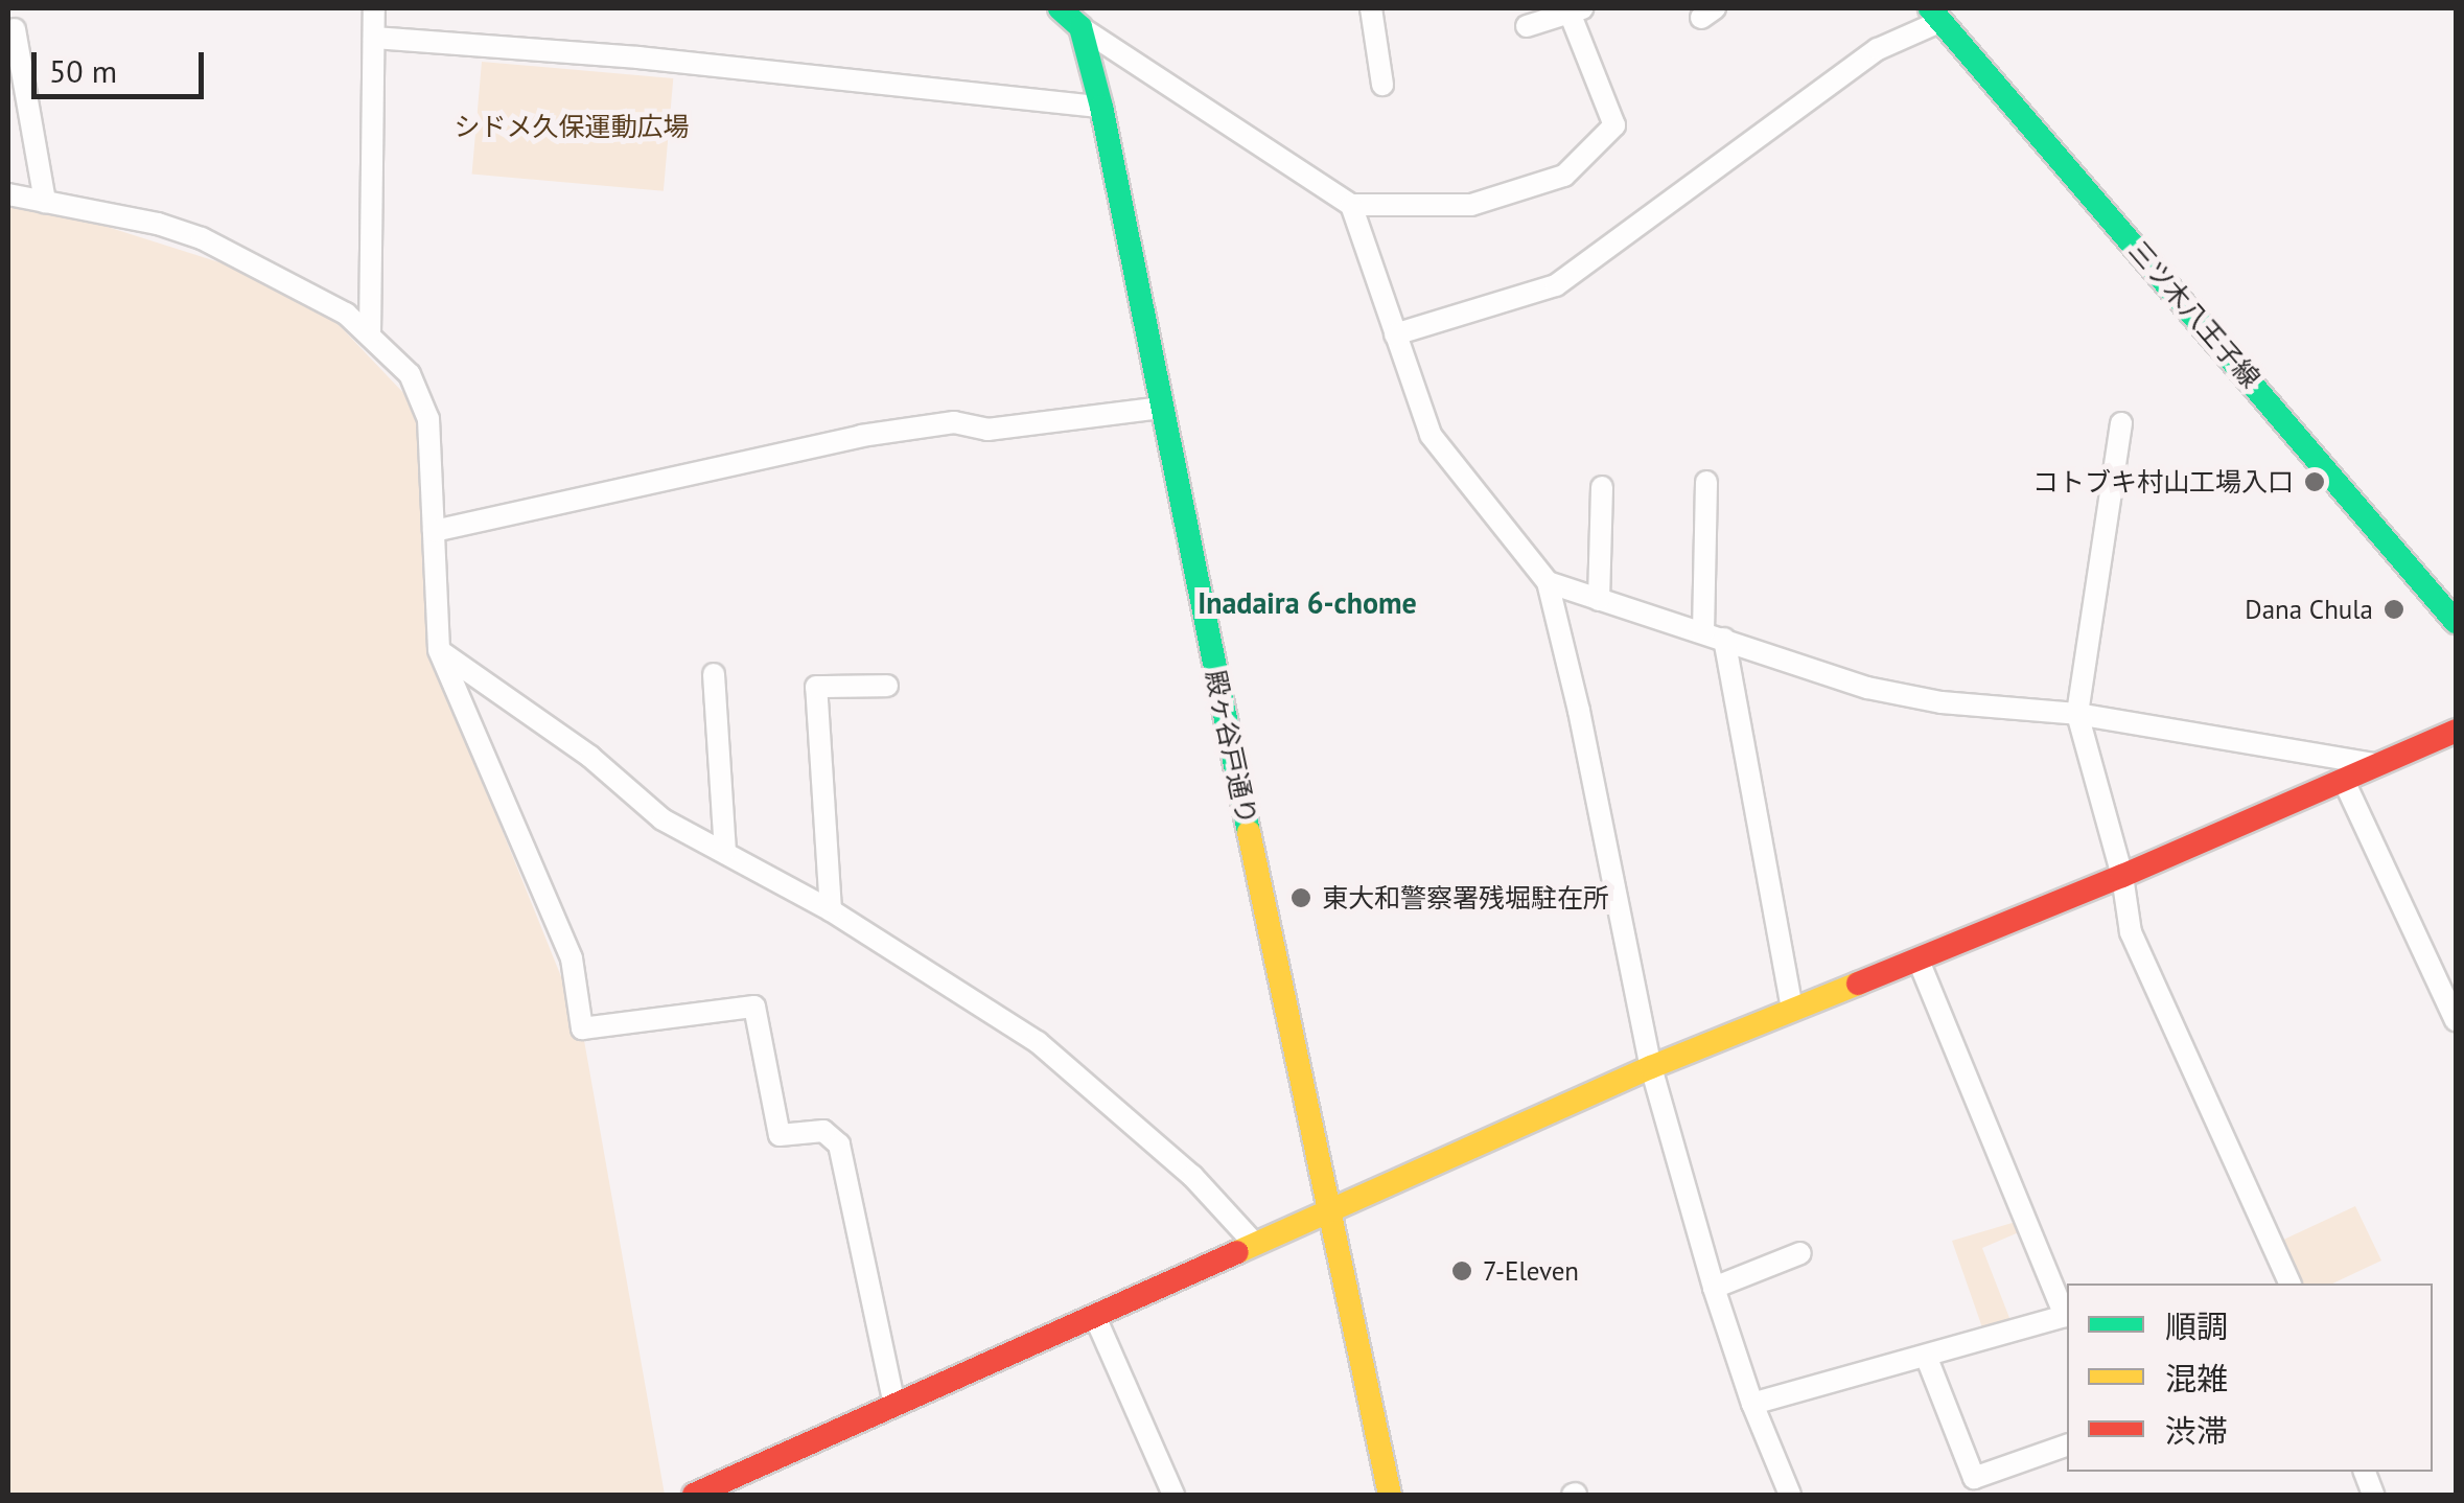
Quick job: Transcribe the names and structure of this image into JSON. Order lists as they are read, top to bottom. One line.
{"streets":{"street":["三ツ木八王子線","殿ヶ谷戸通り"]},"districts":["Inadaira 6-chome"],"parks":["シドメ久保運動広場"],"places":["コトブキ村山工場入口","Dana Chula","東大和警察署残堀駐在所","7-Eleven"],"legend":["順調","混雑","渋滞"],"scale_bar":"50 m"}
